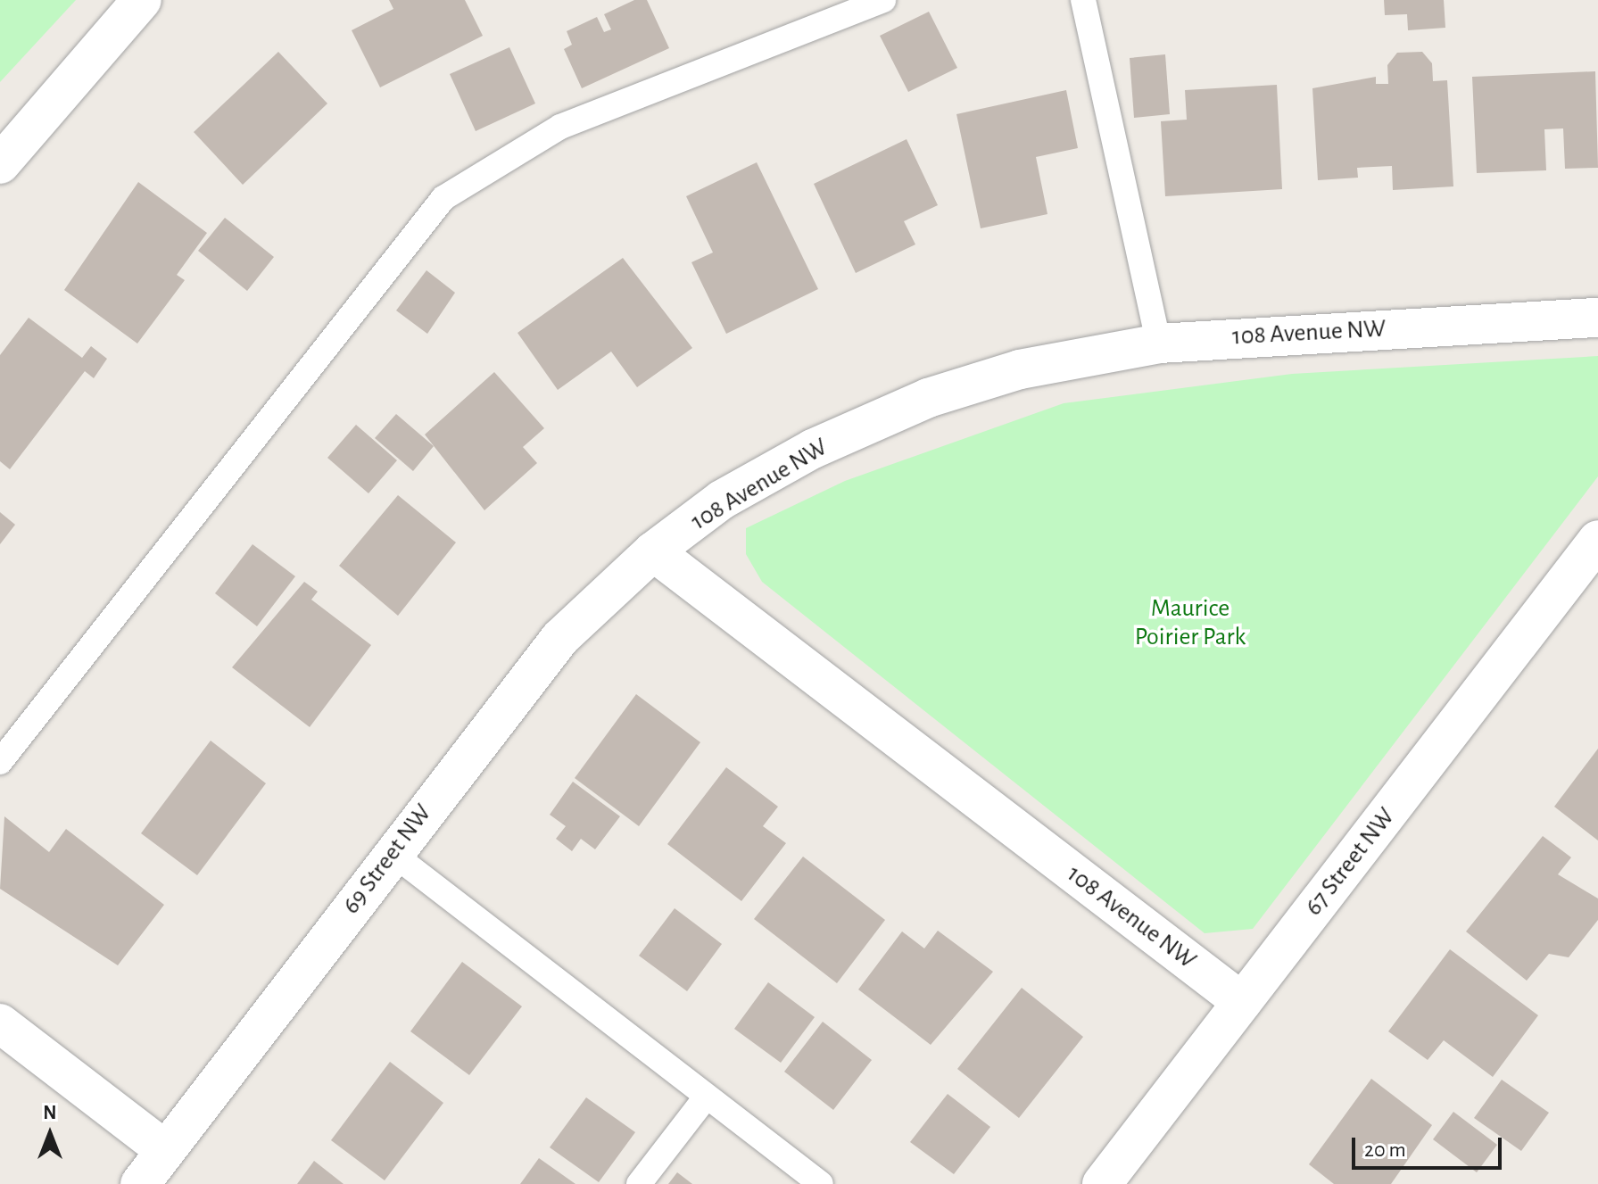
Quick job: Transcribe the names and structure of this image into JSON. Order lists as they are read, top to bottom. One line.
{"streets":{"street":["108 Avenue NW","69 Street NW","67 Street NW"]},"crossings":[["108 Avenue NW","69 Street NW"],["108 Avenue NW","67 Street NW"]],"parks":["Maurice Poirier Park"],"scale_bar":"20 m","north":"top"}
